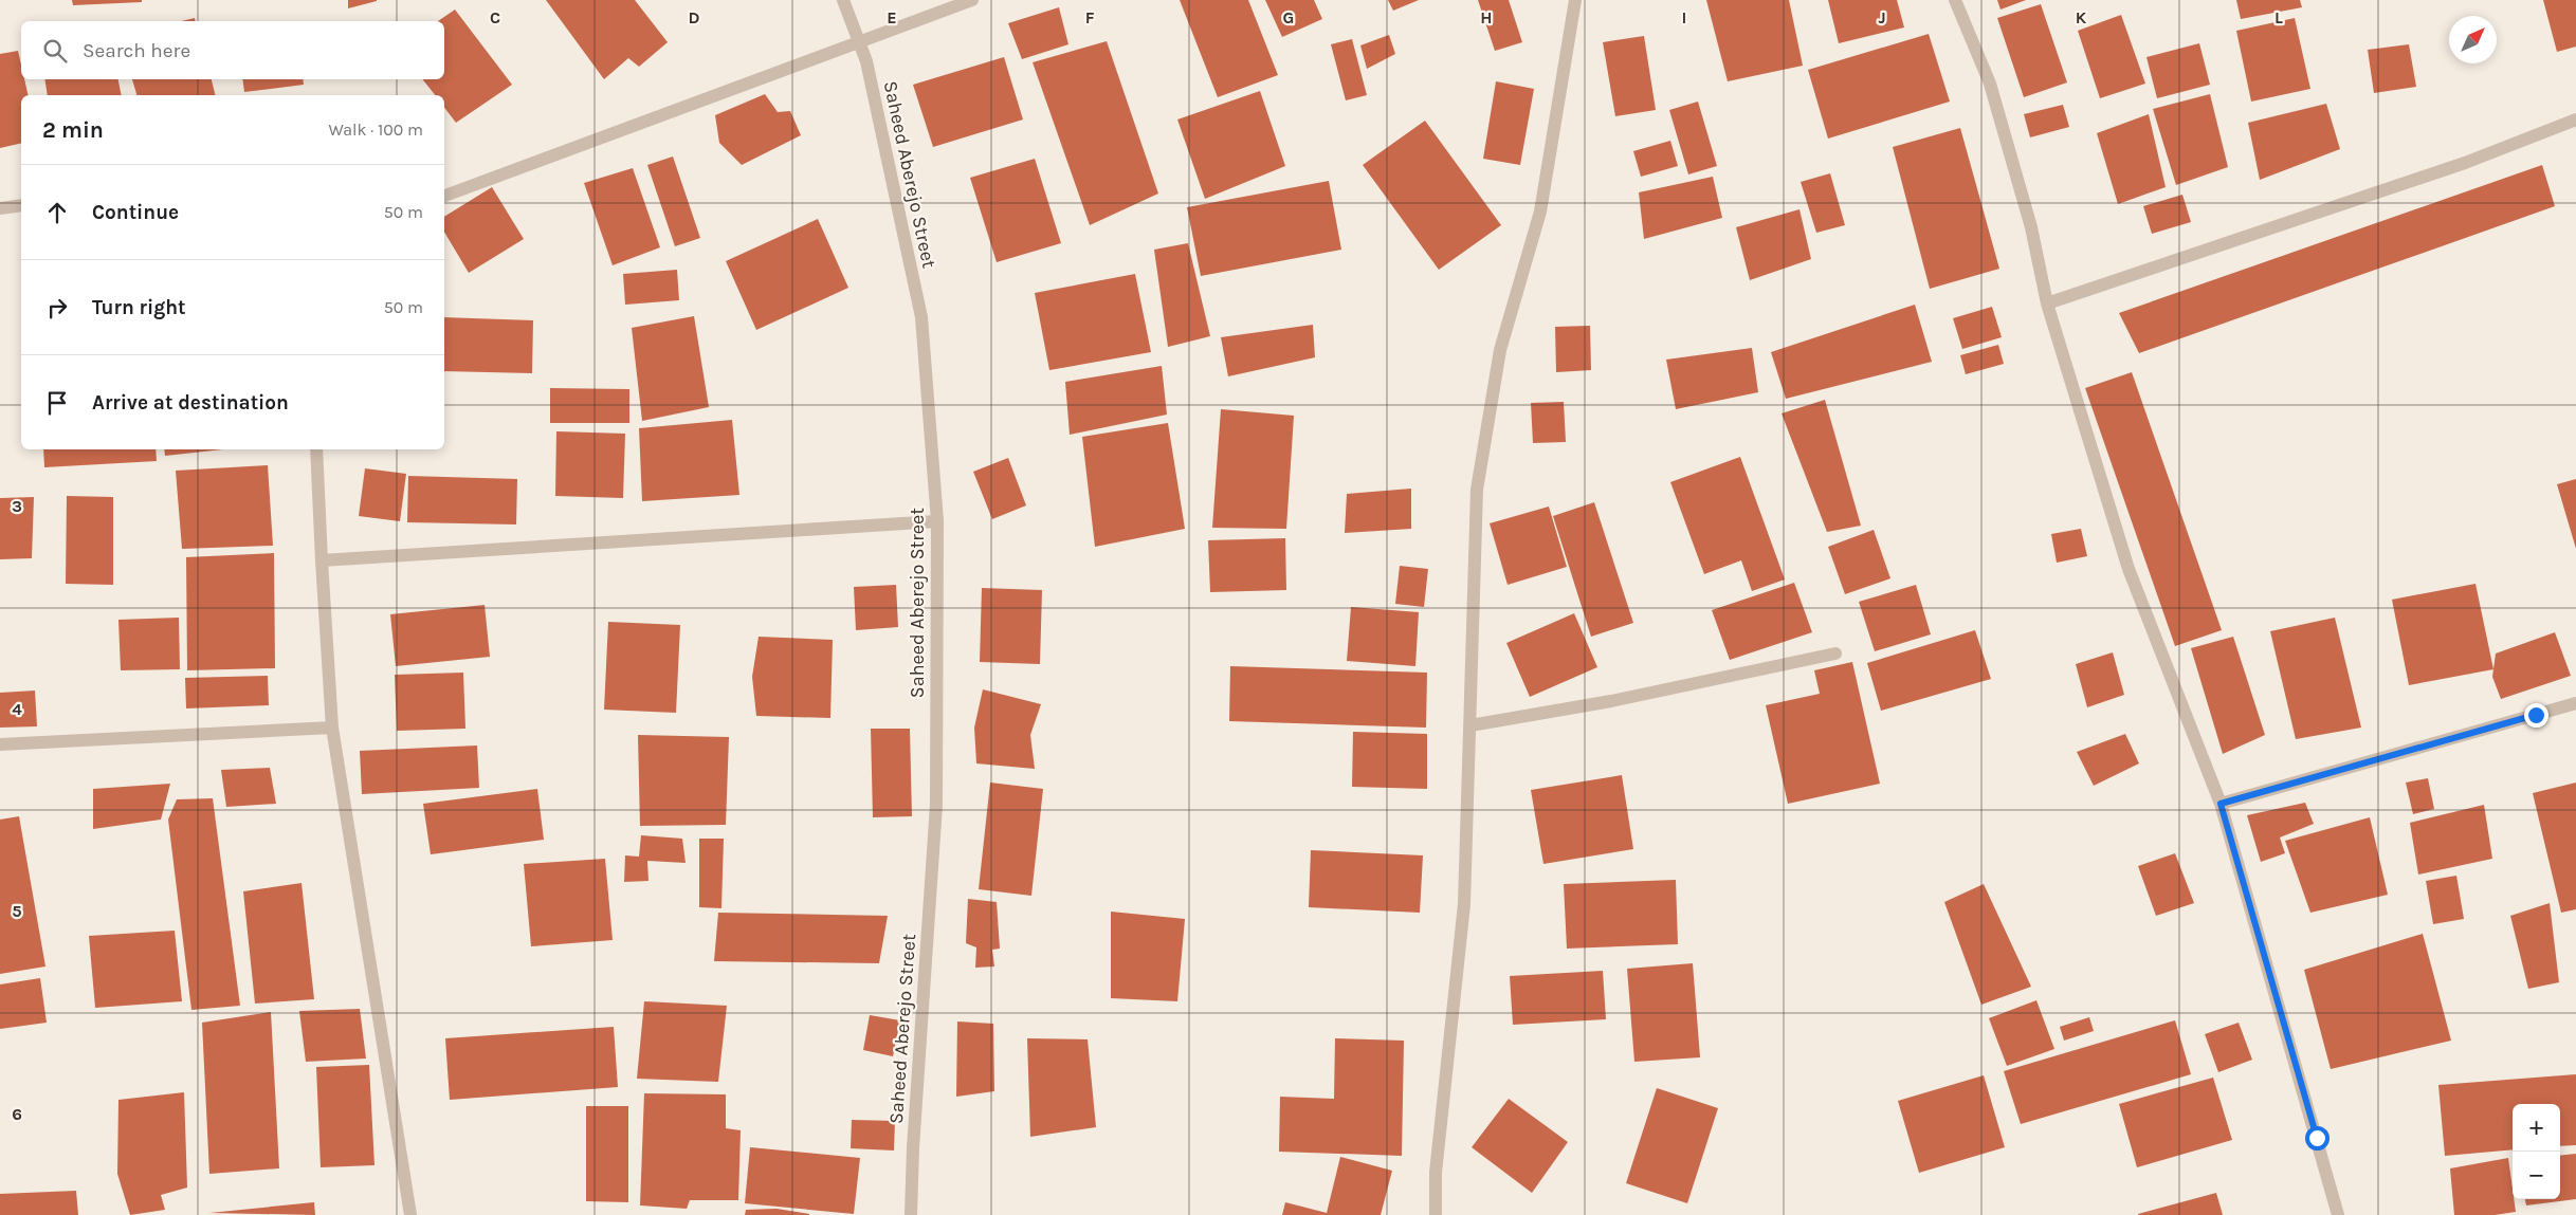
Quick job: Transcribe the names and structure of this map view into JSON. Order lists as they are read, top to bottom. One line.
{"streets":{"street":["Saheed Aberejo Street"]},"north":"top right","page":{"search":"Search here","heading":["2 min","Walk · 100 m"],"list":[["Continue","50 m"],["Turn right","50 m"],"Arrive at destination"],"map_buttons":["+","−"]},"grid":{"columns":["C","D","E","F","G","H","I","J","K","L"],"rows":["3","4","5","6"]}}
